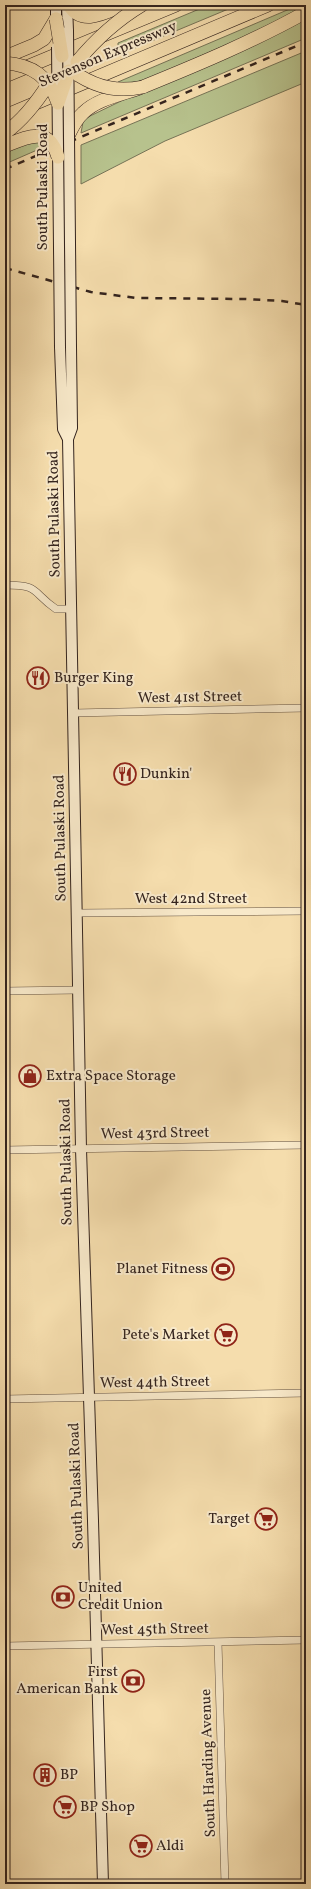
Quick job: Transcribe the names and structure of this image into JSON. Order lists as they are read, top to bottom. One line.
{"streets":{"highway":["Stevenson Expressway"],"main road":["South Pulaski Road"],"street":["West 41st Street","West 42nd Street","West 43rd Street","West 44th Street","West 45th Street","South Harding Avenue"]},"crossings":[["South Pulaski Road","West 41st Street"],["South Pulaski Road","West 42nd Street"],["South Pulaski Road","West 43rd Street"],["South Pulaski Road","West 44th Street"],["South Pulaski Road","West 45th Street"],["West 45th Street","South Harding Avenue"]],"places":{"restaurant":["Burger King","Dunkin'"],"shop":["Extra Space Storage"],"sports":["Planet Fitness"],"supermarket":["Pete's Market","Target","BP Shop","Aldi"],"bank":["United Credit Union","First American Bank"],"building":["BP"]}}
